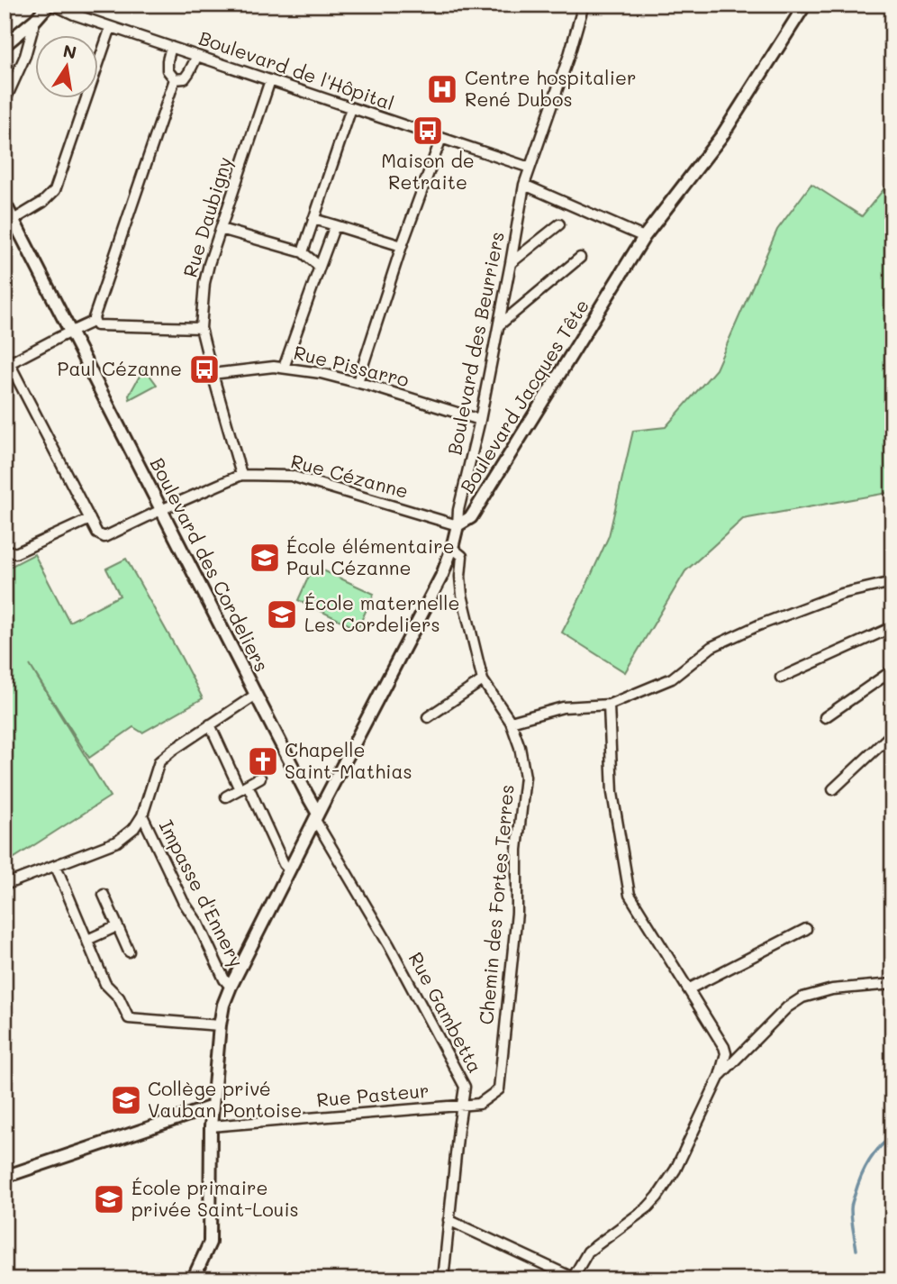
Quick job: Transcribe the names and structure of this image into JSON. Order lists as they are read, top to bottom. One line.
{"streets":{"street":["Boulevard de l'Hôpital","Rue Daubigny","Boulevard des Beurriers","Rue Pissarro","Boulevard Jacques Tête","Rue Cézanne","Boulevard des Cordeliers","Impasse d'Ennery","Chemin des Fortes Terres","Rue Gambetta","Rue Pasteur"]},"crossings":[["Boulevard de l'Hôpital","Rue Daubigny"],["Boulevard de l'Hôpital","Boulevard des Beurriers"],["Rue Daubigny","Rue Pissarro"],["Rue Daubigny","Rue Cézanne"],["Boulevard des Beurriers","Rue Pissarro"],["Boulevard des Beurriers","Boulevard Jacques Tête"],["Boulevard des Beurriers","Rue Cézanne"],["Boulevard Jacques Tête","Rue Cézanne"],["Rue Cézanne","Boulevard des Cordeliers"],["Boulevard des Cordeliers","Rue Gambetta"],["Chemin des Fortes Terres","Rue Gambetta"],["Chemin des Fortes Terres","Rue Pasteur"],["Rue Gambetta","Rue Pasteur"]],"places":{"hospital":["Centre hospitalier René Dubos"],"bus stop":["Maison de Retraite","Paul Cézanne"],"school or university":["École élémentaire Paul Cézanne","École maternelle Les Cordeliers","Collège privé Vauban Pontoise","École primaire privée Saint-Louis"],"church":["Chapelle Saint-Mathias"]},"north":"top"}
